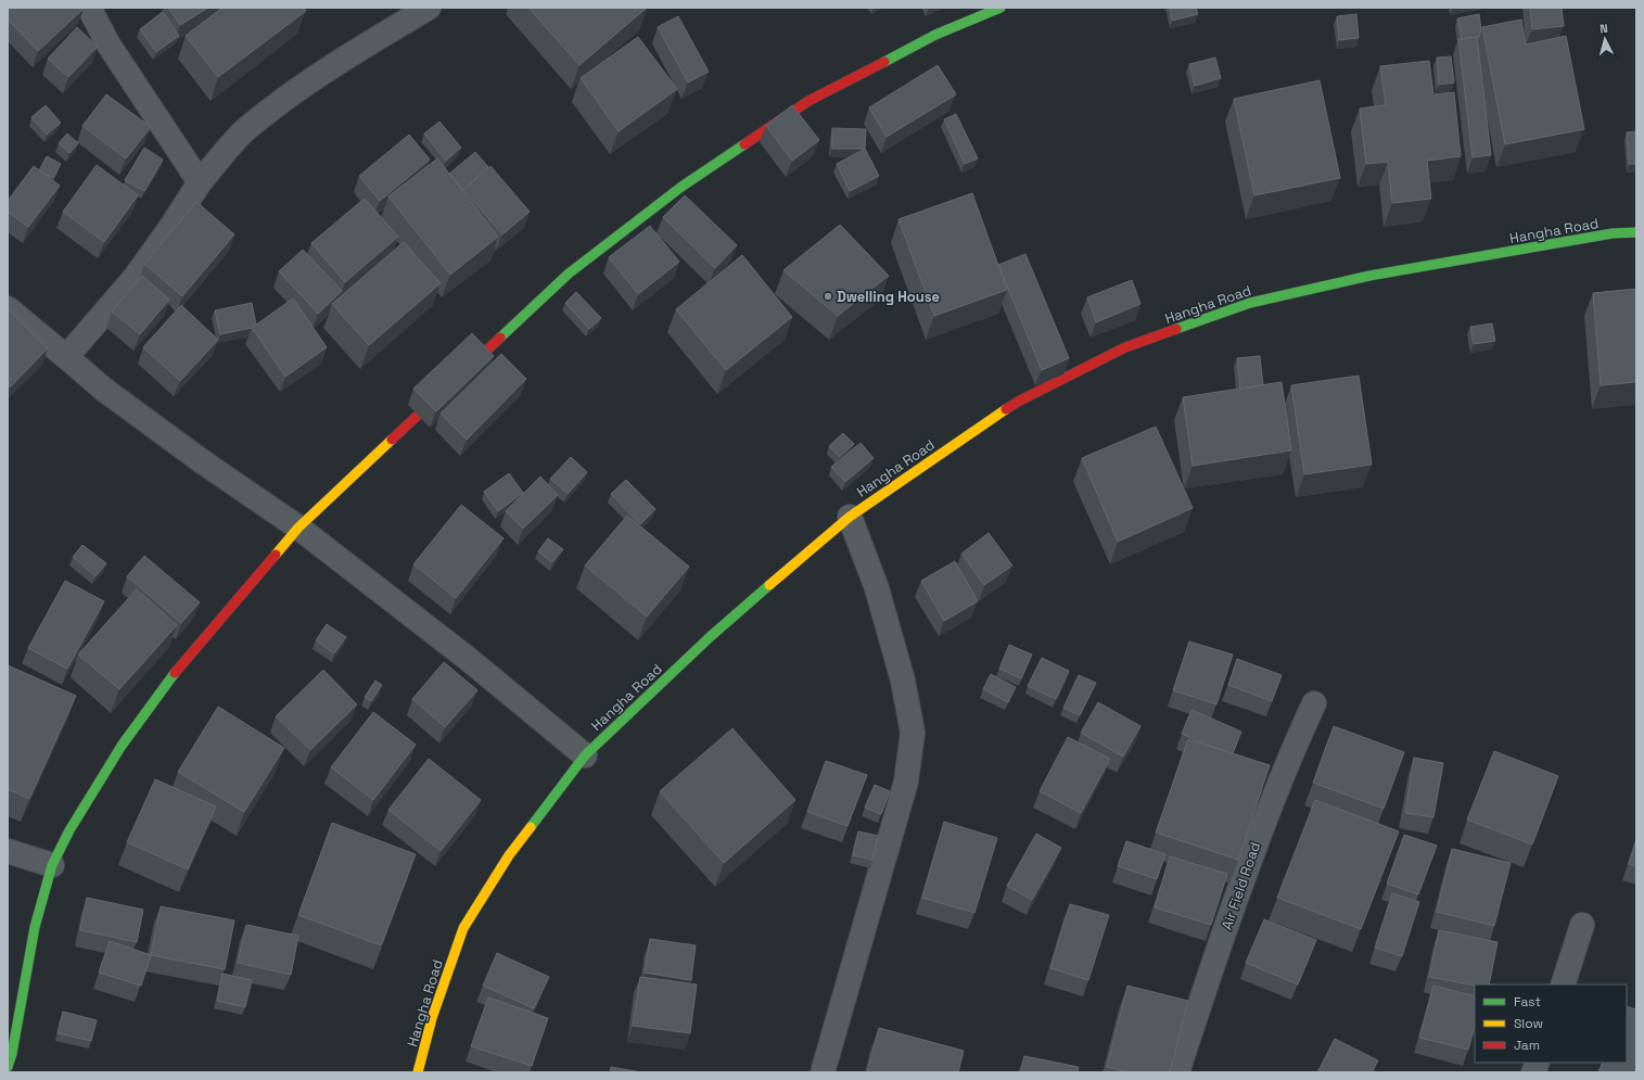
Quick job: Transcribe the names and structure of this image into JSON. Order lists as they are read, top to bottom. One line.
{"streets":{"main road":["Hangha Road"],"street":["Air Field Road"]},"places":["Dwelling House"],"legend":["Fast","Slow","Jam"],"north":"top"}
